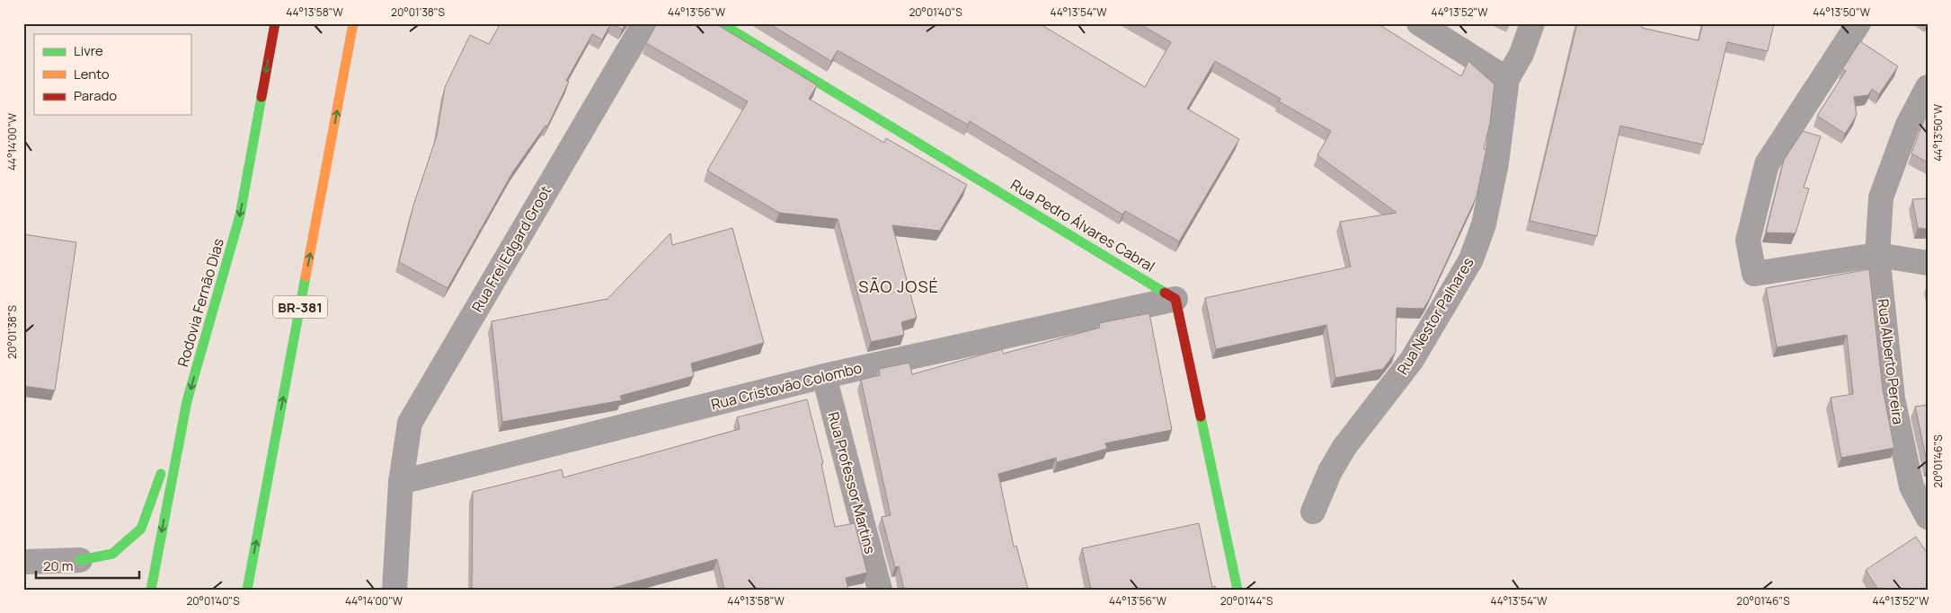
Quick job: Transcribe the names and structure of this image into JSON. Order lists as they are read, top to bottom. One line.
{"streets":{"main road":["Rua Pedro Álvares Cabral","Rodovia Fernão Dias","BR-381"],"street":["Rua Frei Edgard Groot","Rua Nestor Palhares","Rua Alberto Pereira","Rua Cristovão Colombo","Rua Professor Martins"]},"crossings":[["Rua Pedro Álvares Cabral","Rua Cristovão Colombo"],["Rua Frei Edgard Groot","Rua Cristovão Colombo"],["Rua Cristovão Colombo","Rua Professor Martins"]],"districts":["SÃO JOSÉ"],"legend":["Livre","Lento","Parado"],"scale_bar":"20 m","coordinates":["44°13'58\"W","20°01'38\"S","44°13'56\"W","20°01'40\"S","44°13'54\"W","44°13'52\"W","44°13'50\"W","44°14'00\"W","20°01'46\"S","20°01'44\"S"]}
